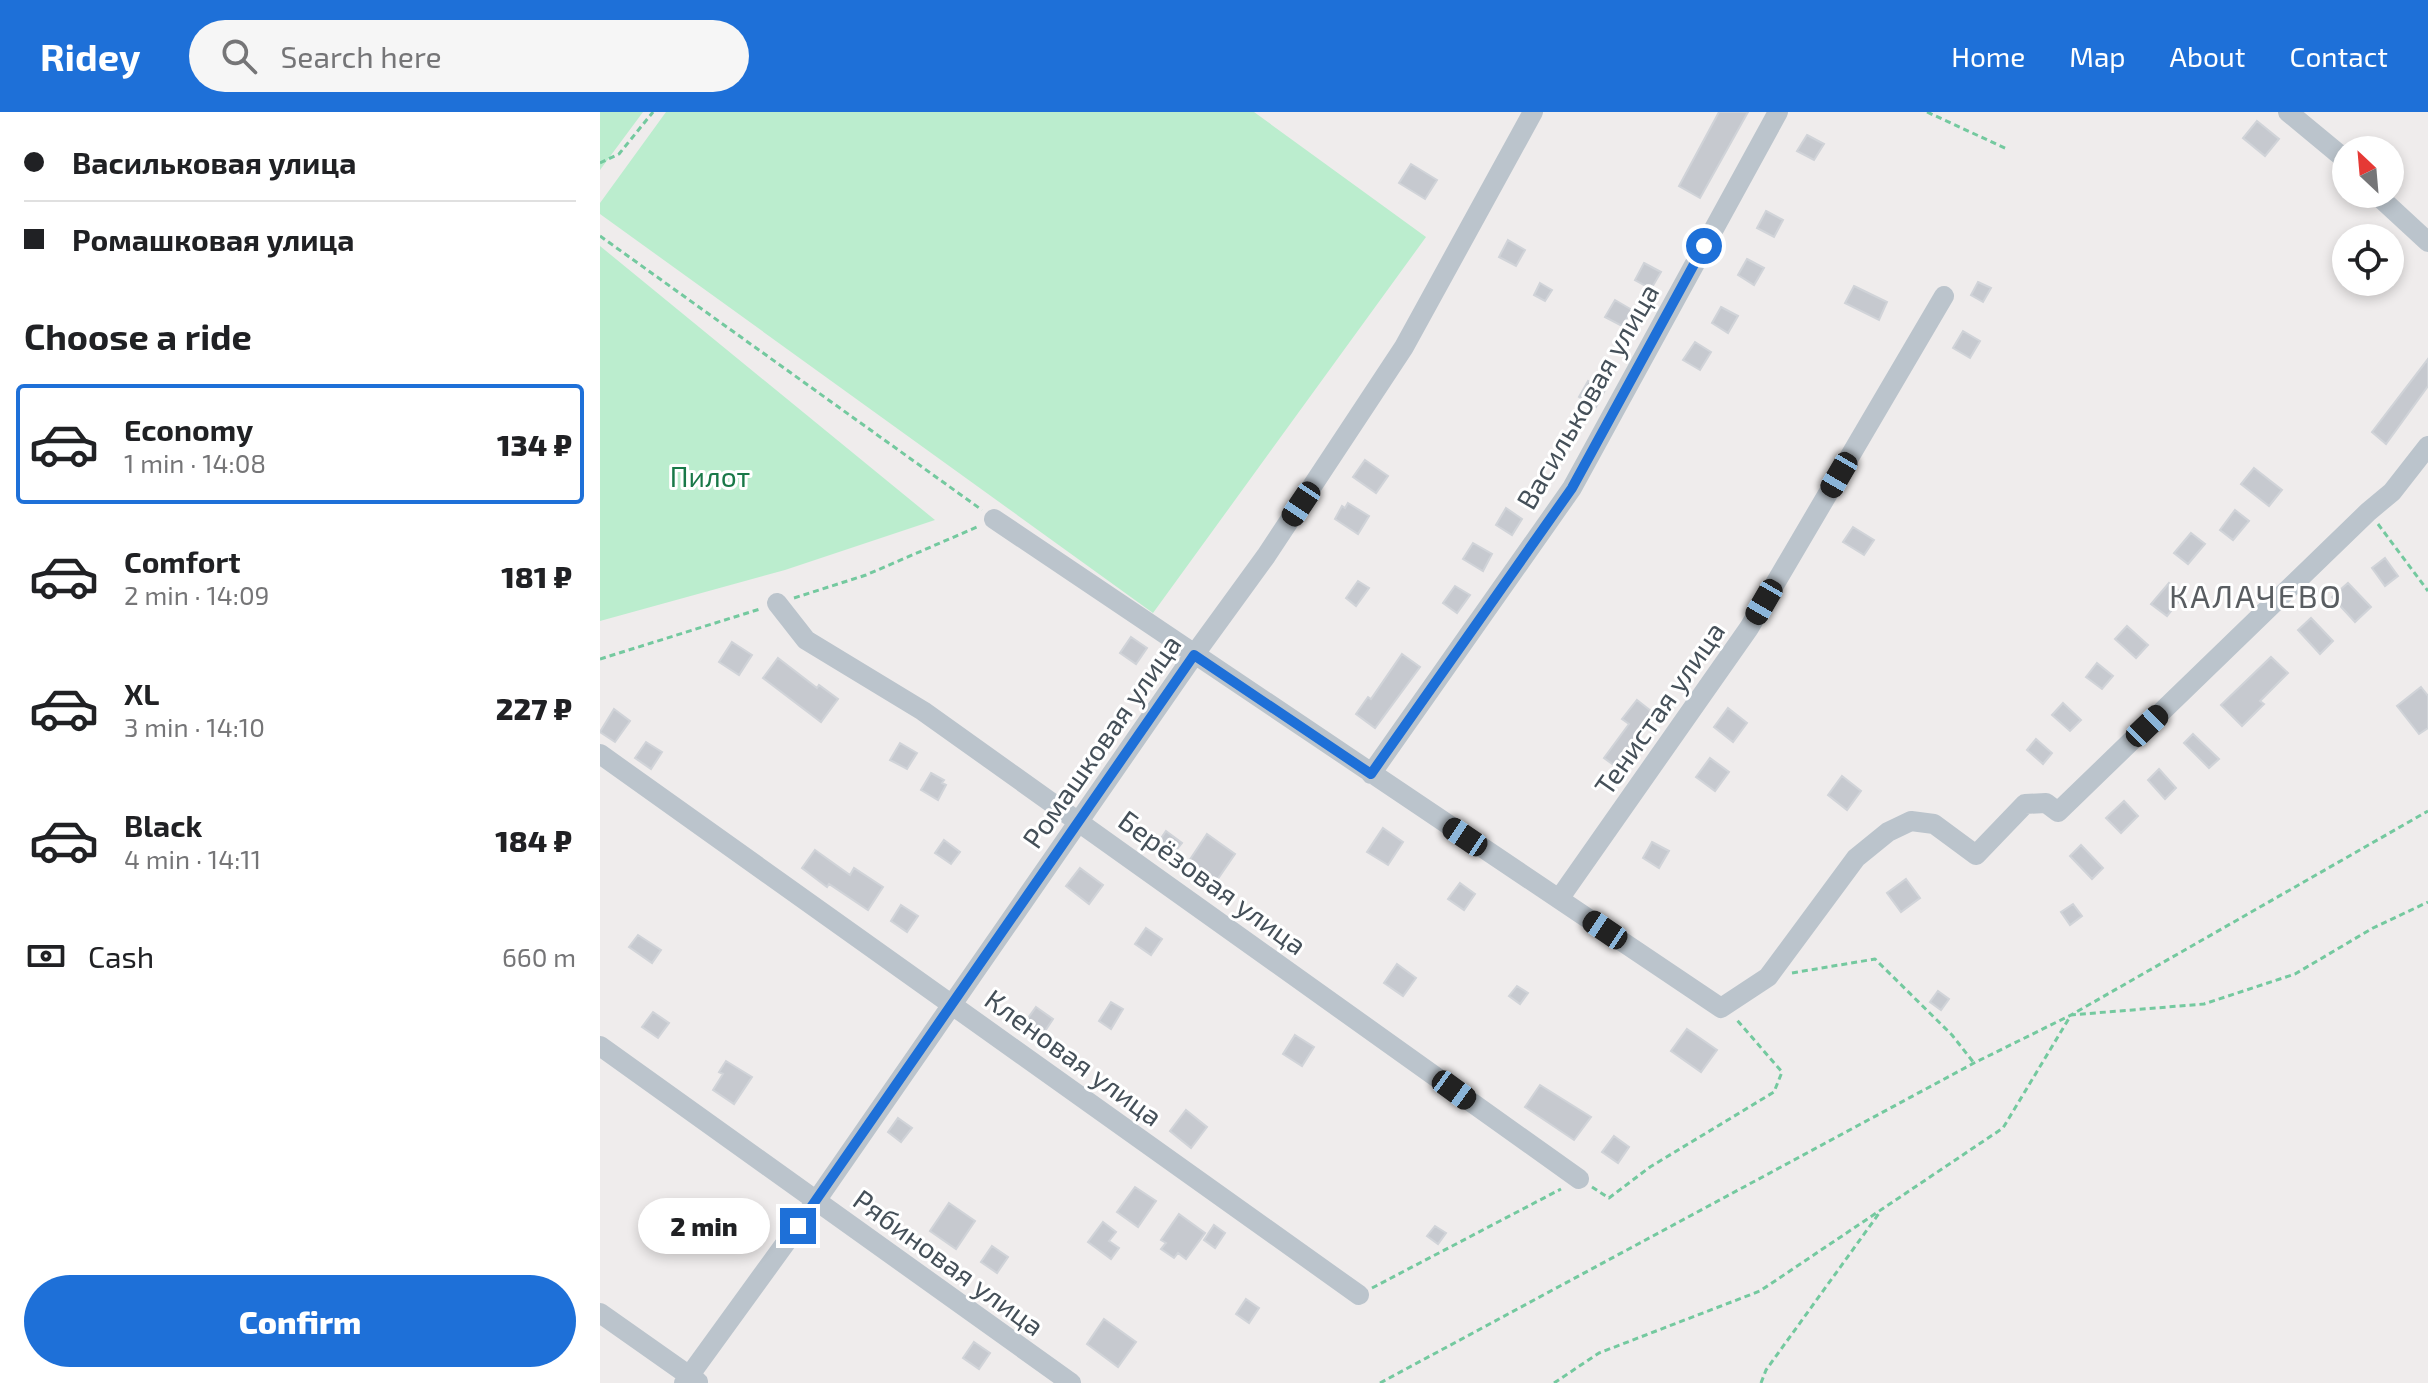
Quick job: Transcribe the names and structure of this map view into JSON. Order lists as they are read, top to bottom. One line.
{"streets":{"street":["Васильковая улица","Тенистая улица","Ромашковая улица","Берёзовая улица","Кленовая улица","Рябиновая улица"]},"crossings":[["Ромашковая улица","Берёзовая улица"],["Ромашковая улица","Кленовая улица"],["Ромашковая улица","Рябиновая улица"]],"districts":["КАЛАЧЕВО"],"parks":["Пилот"],"north":"top left","page":{"header":"Ridey","search":"Search here","nav":["Home","Map","About","Contact"],"banner":["Васильковая улица","Ромашковая улица"],"heading":"Choose a ride","list":[{"name":"Economy","note":"1 min · 14:08","value":"134 ₽"},{"name":"Comfort","note":"2 min · 14:09","value":"181 ₽"},{"name":"XL","note":"3 min · 14:10","value":"227 ₽"},{"name":"Black","note":"4 min · 14:11","value":"184 ₽"}],"pay":["Cash","660 m"],"bubble":"2 min","buttons":"Confirm"}}
